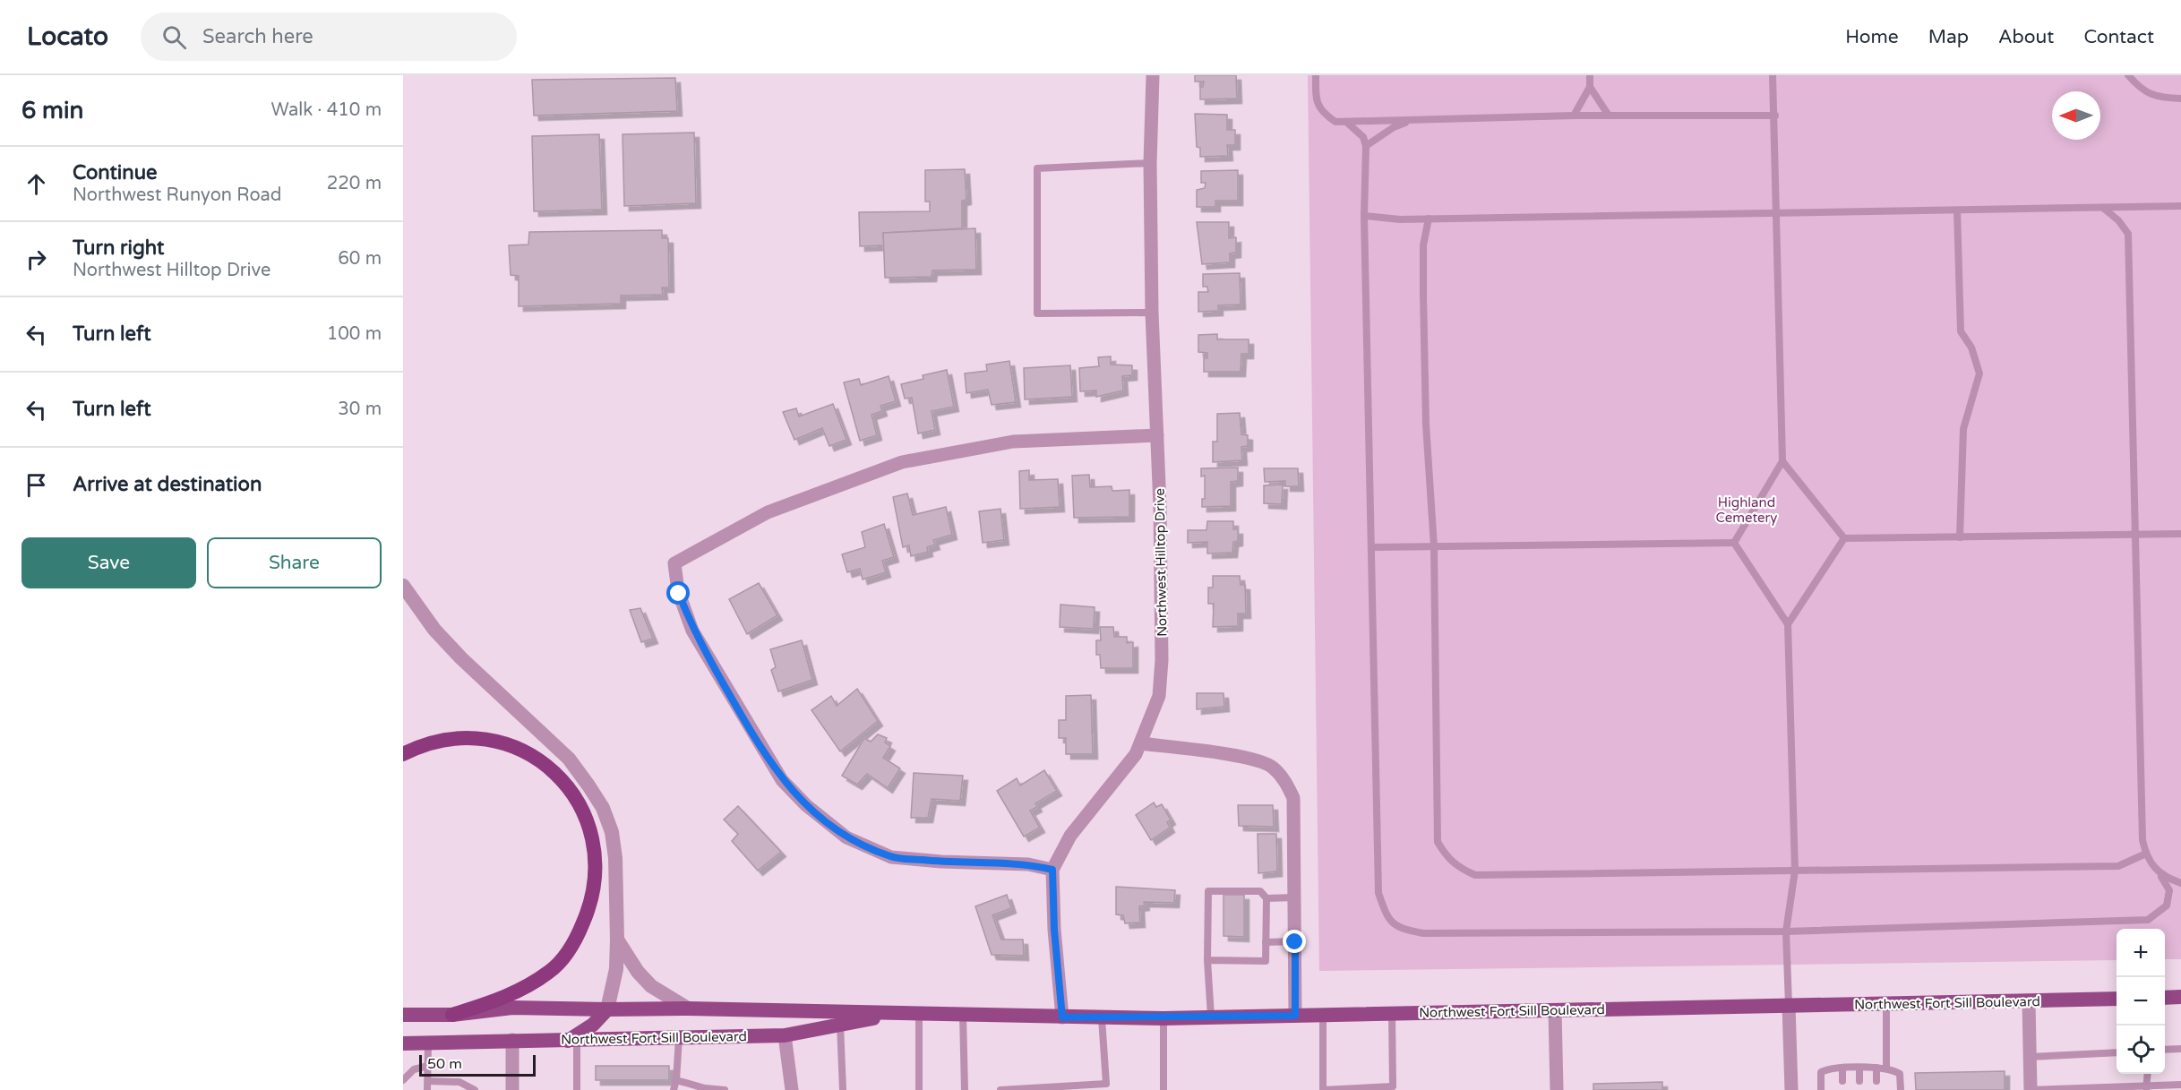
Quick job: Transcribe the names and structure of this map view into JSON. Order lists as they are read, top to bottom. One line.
{"streets":{"main road":["Northwest Fort Sill Boulevard"],"street":["Northwest Hilltop Drive"]},"crossings":[["Northwest Hilltop Drive","Northwest Fort Sill Boulevard"]],"parks":["Highland Cemetery"],"scale_bar":"50 m","north":"left","page":{"header":"Locato","search":"Search here","nav":["Home","Map","About","Contact"],"heading":["6 min","Walk · 410 m"],"list":[["Continue","Northwest Runyon Road","220 m"],["Turn right","Northwest Hilltop Drive","60 m"],["Turn left","100 m"],["Turn left","30 m"],"Arrive at destination"],"buttons":["Save","Share"],"map_buttons":["+","−"],"scale":"50 m"}}
